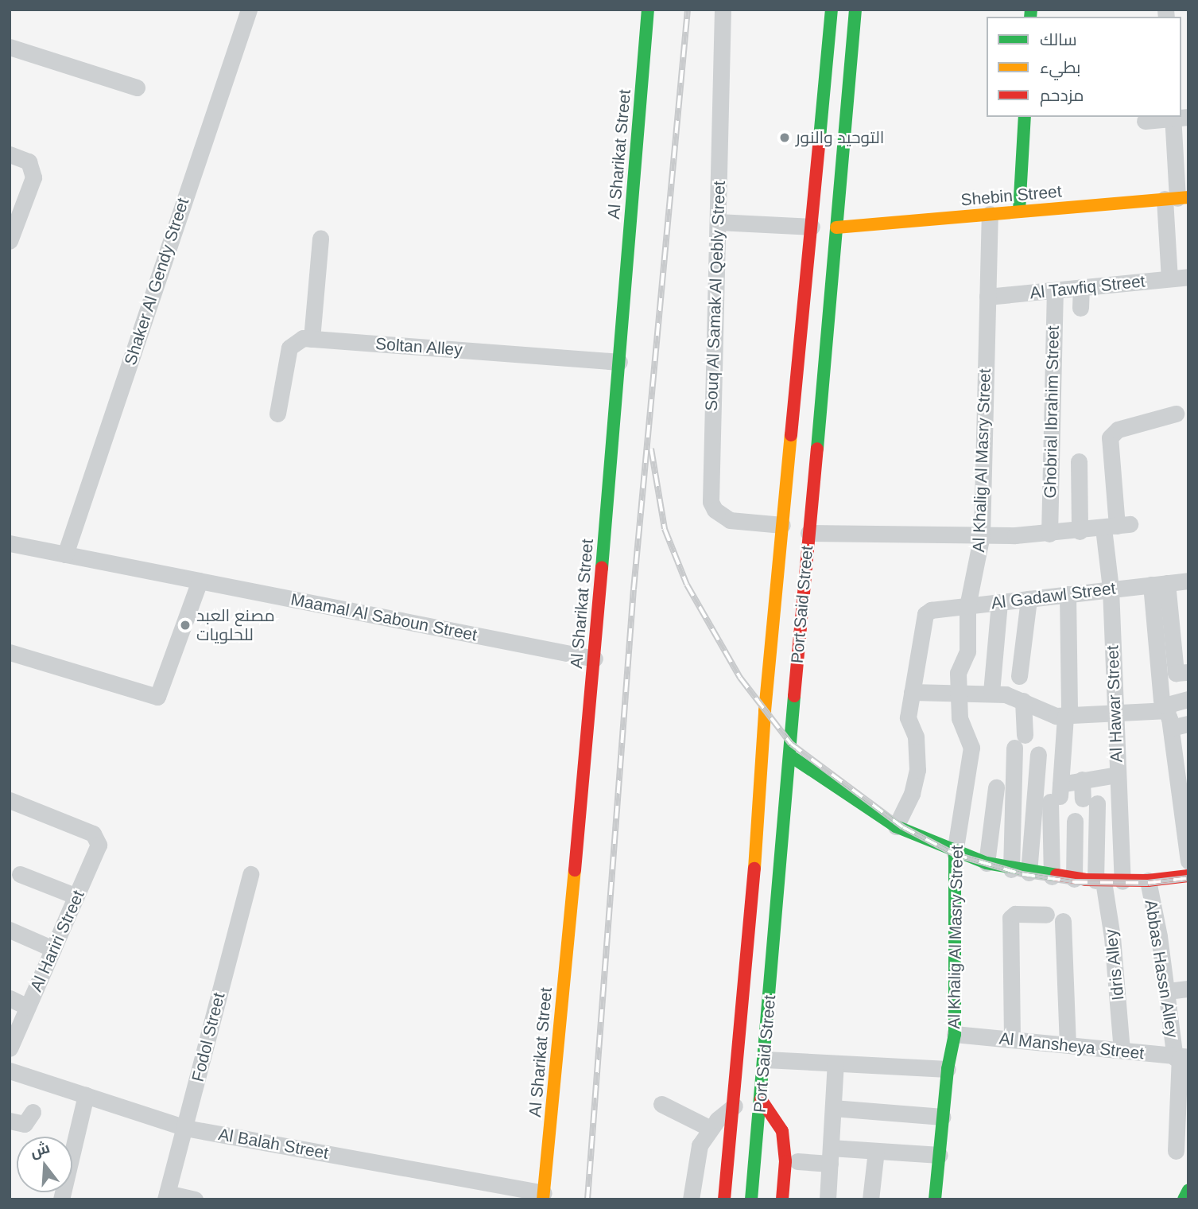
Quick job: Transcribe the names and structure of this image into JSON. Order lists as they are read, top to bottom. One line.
{"streets":{"main road":["Al Sharikat Street","Shebin Street","Al Khalig Al Masry Street","Port Said Street"],"street":["Shaker Al Gendy Street","Al Tawfiq Street","Souq Al Samak Al Qebly Street","Soltan Alley","Ghobrial Ibrahim Street","Al Gadawl Street","Maamal Al Saboun Street","Al Hawar Street","Al Hariri Street","Idris Alley","Abbas Hassn Alley","Fodol Street","Al Mansheya Street","Al Balah Street"]},"crossings":[["Al Sharikat Street","Soltan Alley"],["Al Sharikat Street","Maamal Al Saboun Street"],["Al Sharikat Street","Al Balah Street"],["Shebin Street","Al Khalig Al Masry Street"],["Shebin Street","Port Said Street"],["Shaker Al Gendy Street","Maamal Al Saboun Street"],["Al Tawfiq Street","Ghobrial Ibrahim Street"],["Al Tawfiq Street","Al Khalig Al Masry Street"],["Souq Al Samak Al Qebly Street","Port Said Street"],["Al Khalig Al Masry Street","Al Gadawl Street"],["Al Khalig Al Masry Street","Al Mansheya Street"],["Al Gadawl Street","Al Hawar Street"],["Idris Alley","Al Mansheya Street"],["Abbas Hassn Alley","Al Mansheya Street"],["Fodol Street","Al Balah Street"]],"places":["التوحيد والنور","مصنع العبد للحلويات"],"legend":["سالك","بطيء","مزدحم"],"north":"top"}
